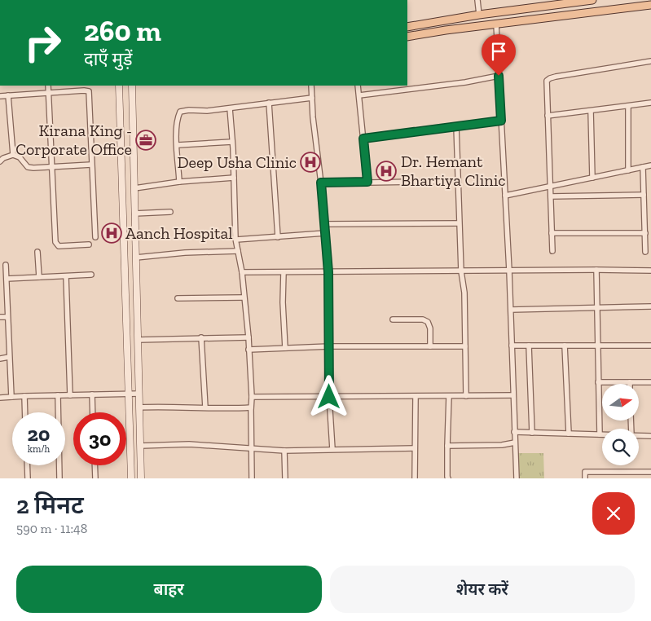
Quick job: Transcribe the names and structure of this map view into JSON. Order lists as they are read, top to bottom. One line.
{"places":{"office":["Kirana King - Corporate Office"],"hospital":["Deep Usha Clinic","Dr. Hemant Bhartiya Clinic","Aanch Hospital"]},"north":"right","page":{"turn":["260 m","दाएँ मुड़ें"],"speed":"20 km/h","limit":"30","heading":["2 मिनट","590 m · 11:48"],"buttons":["बाहर","शेयर करें"]}}
